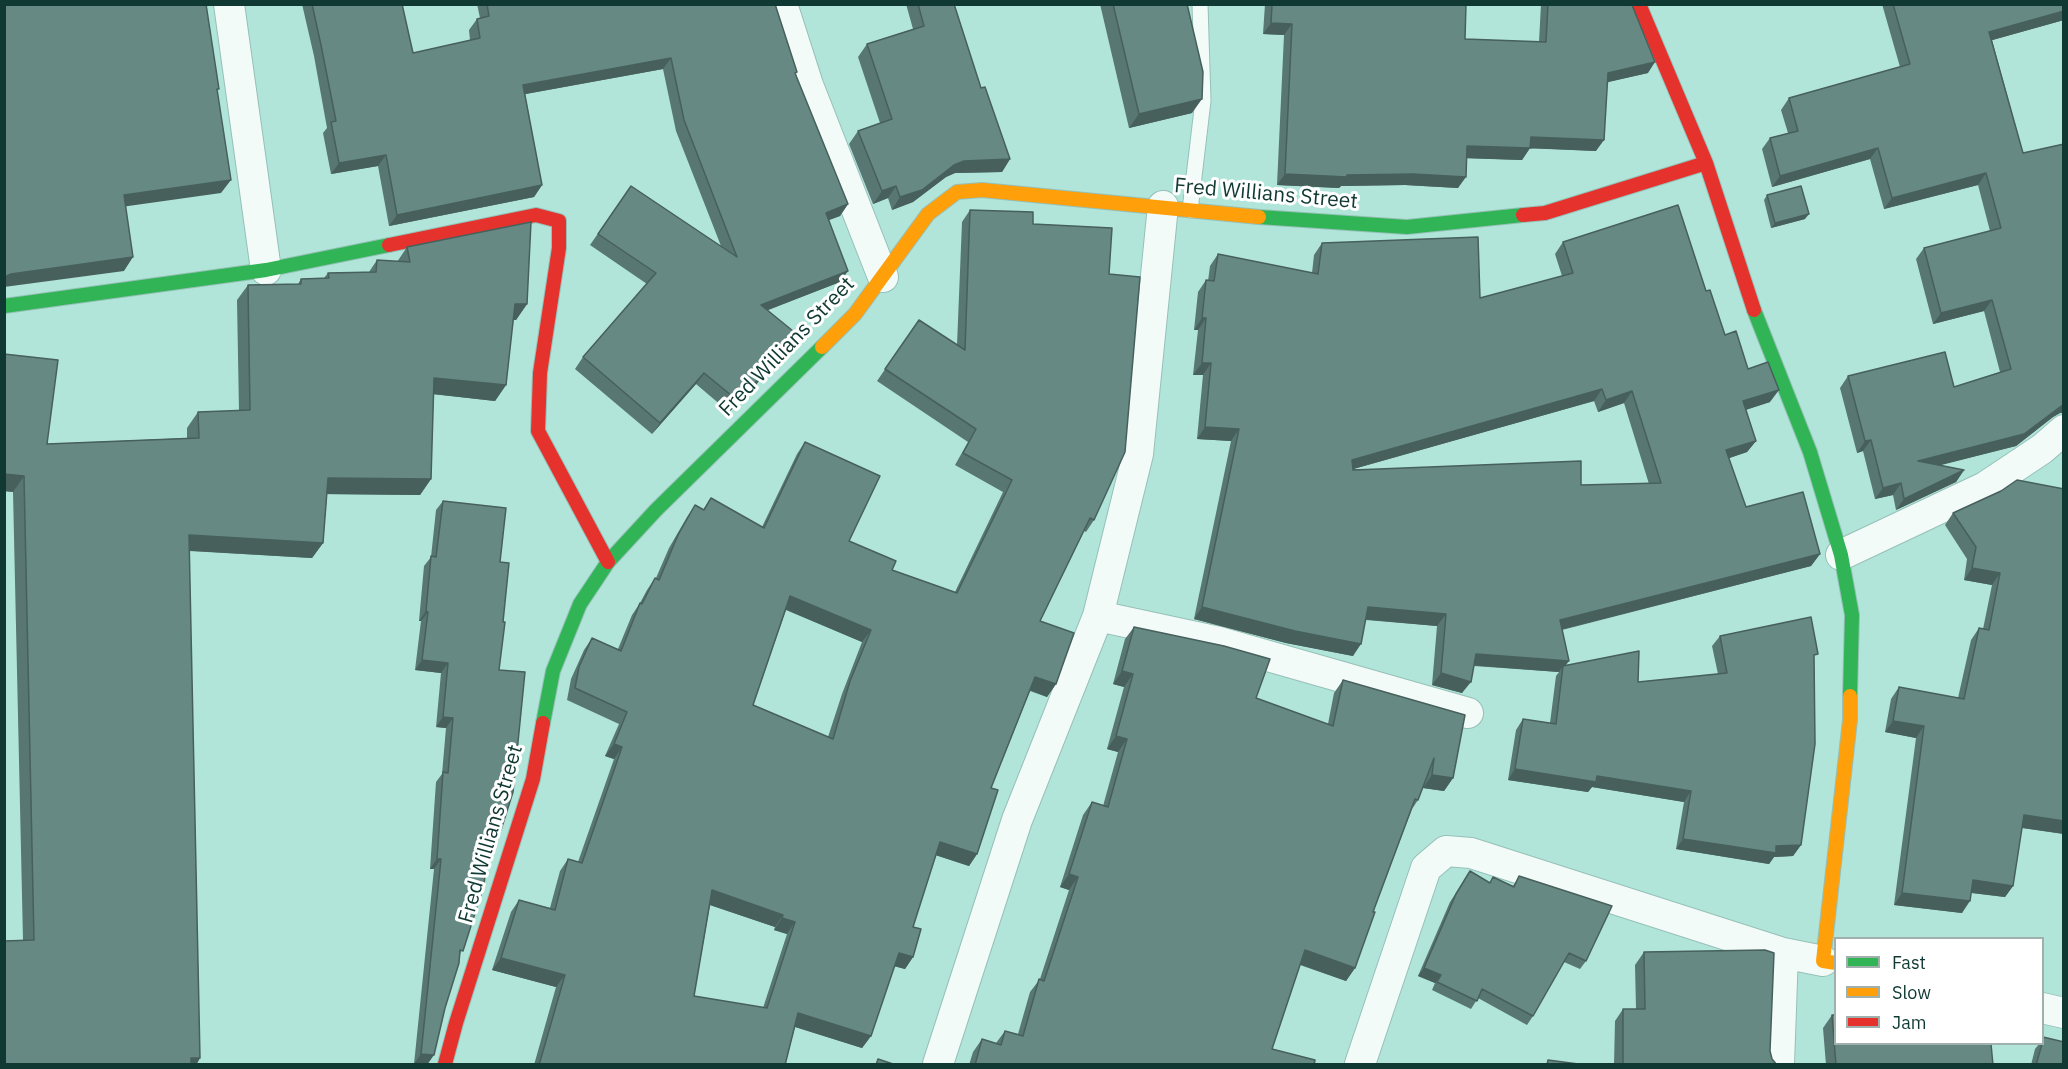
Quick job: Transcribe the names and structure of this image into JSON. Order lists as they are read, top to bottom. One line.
{"streets":{"street":["Fred Willians Street"]},"legend":["Fast","Slow","Jam"]}
